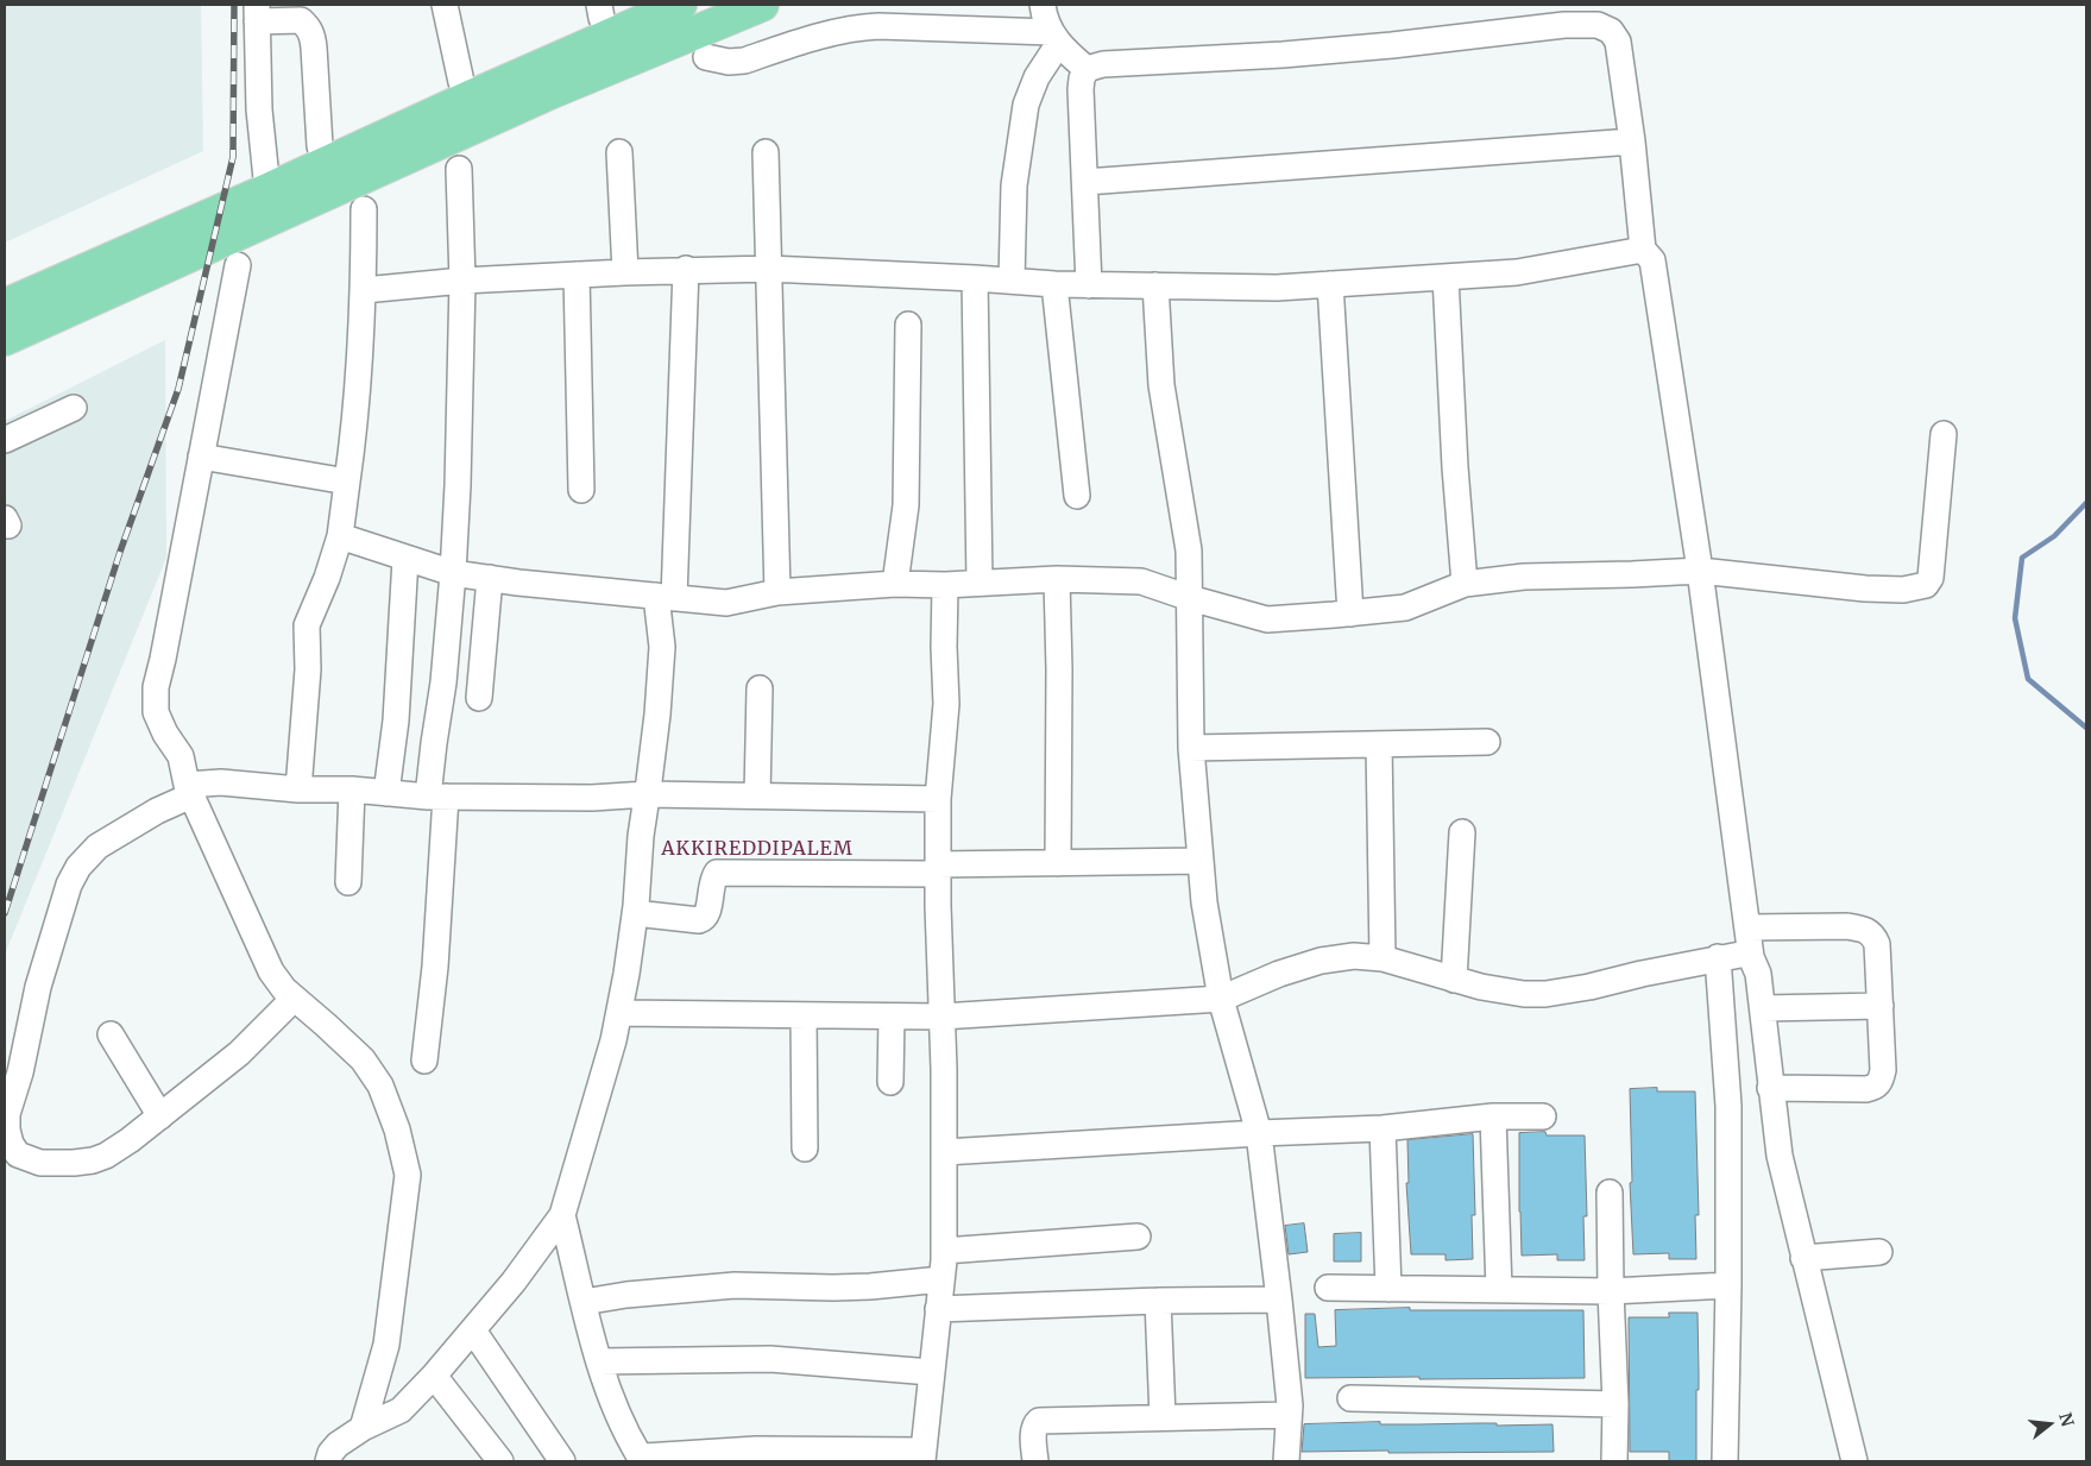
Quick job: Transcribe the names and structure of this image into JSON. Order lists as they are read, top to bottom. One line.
{"districts":["AKKIREDDIPALEM"],"north":"right"}
